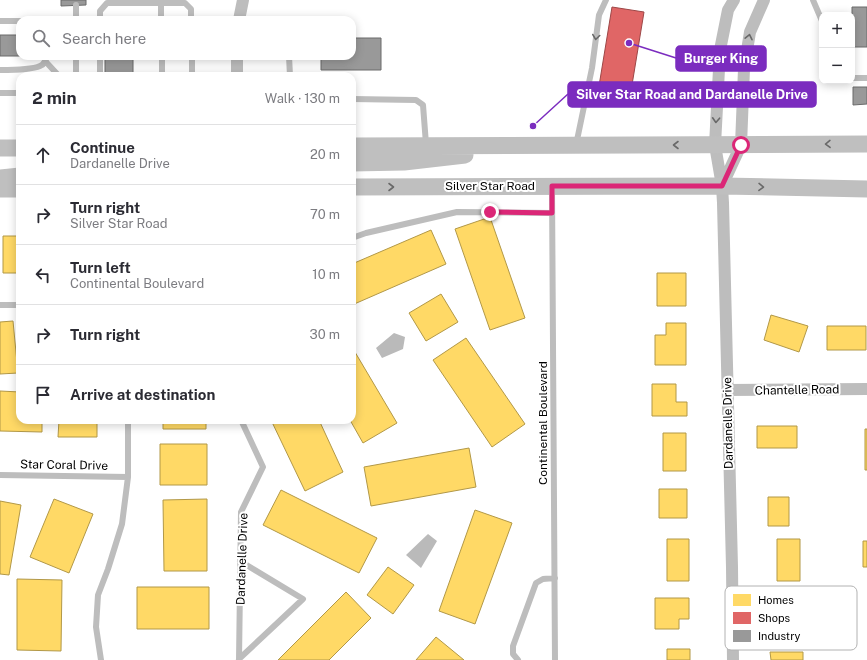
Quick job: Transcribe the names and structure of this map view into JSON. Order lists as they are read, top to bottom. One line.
{"streets":{"main road":["Silver Star Road"],"street":["Chantelle Road","Dardanelle Drive"],"lane":["Continental Boulevard","Star Coral Drive"]},"crossings":[["Silver Star Road","Continental Boulevard"],["Silver Star Road","Dardanelle Drive"],["Chantelle Road","Dardanelle Drive"]],"places":["Burger King","Silver Star Road and Dardanelle Drive"],"legend":["Homes","Shops","Industry"],"page":{"map_buttons":["+","−"],"search":"Search here","heading":["2 min","Walk · 130 m"],"list":[["Continue","Dardanelle Drive","20 m"],["Turn right","Silver Star Road","70 m"],["Turn left","Continental Boulevard","10 m"],["Turn right","30 m"],"Arrive at destination"]}}
